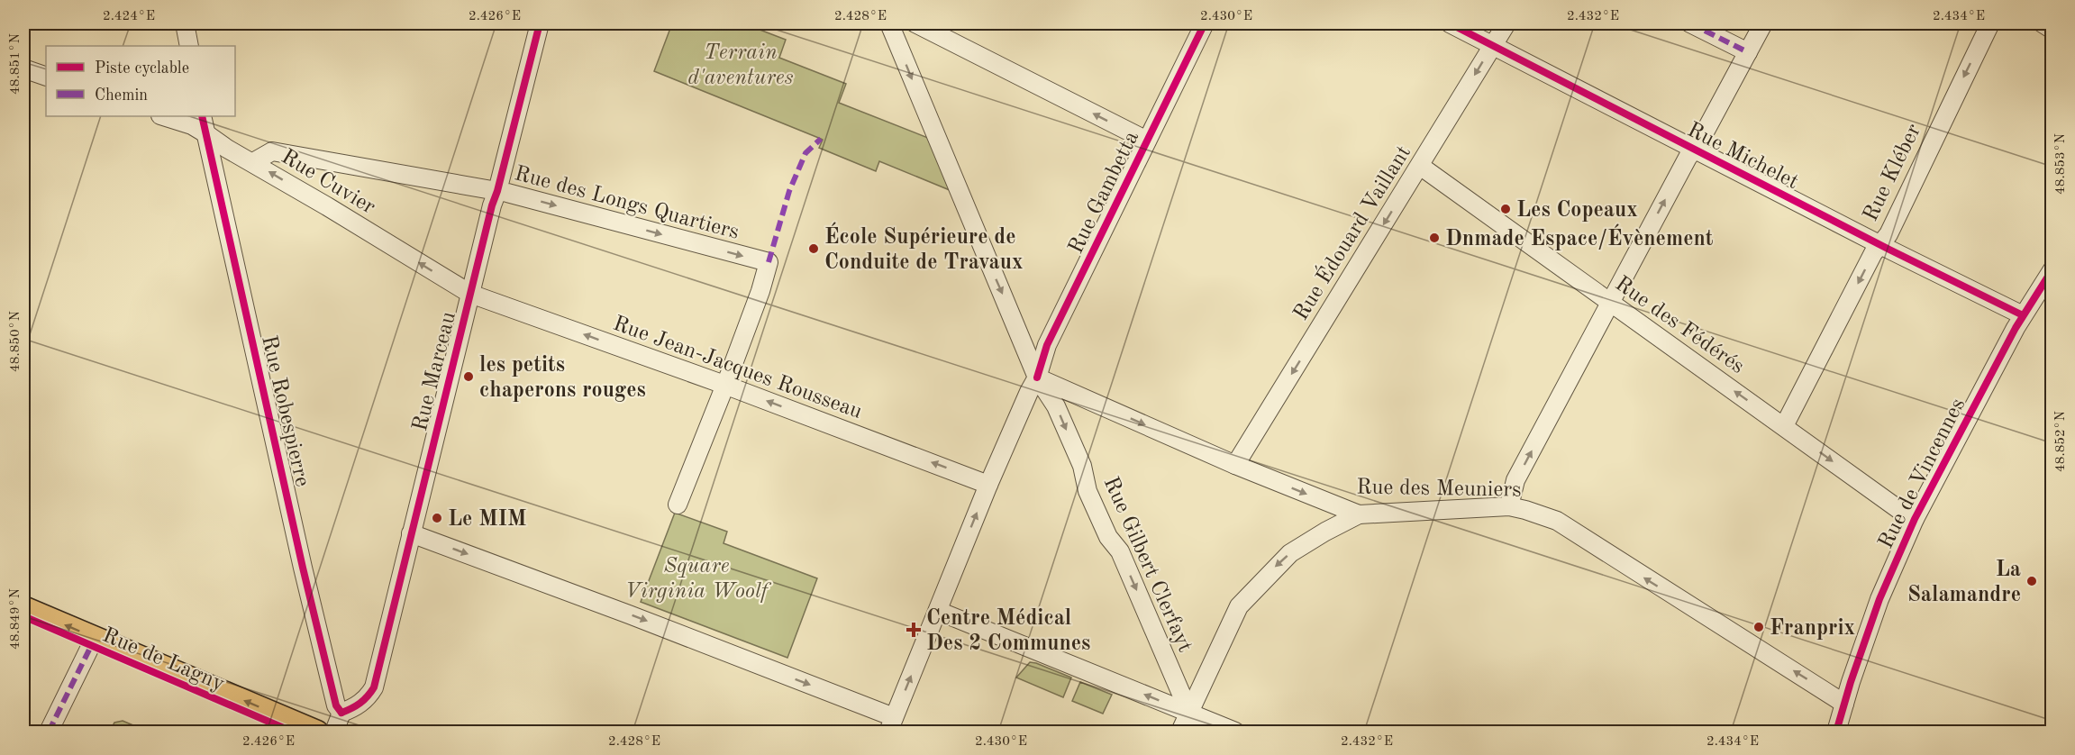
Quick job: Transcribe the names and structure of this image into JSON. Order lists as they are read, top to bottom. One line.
{"streets":{"main road":["Rue de Lagny"],"street":["Rue Michelet","Rue Kléber","Rue Cuvier","Rue Gambetta","Rue des Longs Quartiers","Rue Édouard Vaillant","Rue des Fédérés","Rue Jean-Jacques Rousseau","Rue Marceau","Rue Robespierre","Rue de Vincennes","Rue des Meuniers","Rue Gilbert Clerfayt"]},"crossings":[["Rue Michelet","Rue Kléber"],["Rue Michelet","Rue Édouard Vaillant"],["Rue Michelet","Rue de Vincennes"],["Rue Kléber","Rue des Fédérés"],["Rue Cuvier","Rue des Longs Quartiers"],["Rue Cuvier","Rue Jean-Jacques Rousseau"],["Rue Cuvier","Rue Marceau"],["Rue Cuvier","Rue Robespierre"],["Rue Gambetta","Rue Jean-Jacques Rousseau"],["Rue Gambetta","Rue des Meuniers"],["Rue Gambetta","Rue Gilbert Clerfayt"],["Rue des Longs Quartiers","Rue Jean-Jacques Rousseau"],["Rue des Longs Quartiers","Rue Marceau"],["Rue Édouard Vaillant","Rue des Fédérés"],["Rue Édouard Vaillant","Rue des Meuniers"],["Rue des Fédérés","Rue de Vincennes"],["Rue Jean-Jacques Rousseau","Rue Marceau"],["Rue Marceau","Rue Robespierre"],["Rue de Vincennes","Rue des Meuniers"],["Rue des Meuniers","Rue Gilbert Clerfayt"]],"one_way":["Rue Kléber","Rue Cuvier","Rue Édouard Vaillant","Rue Jean-Jacques Rousseau","Rue Gilbert Clerfayt","Rue de Lagny"],"parks":["Terrain d'aventures","Square Virginia Woolf"],"places":{"other":["Les Copeaux","Dnmade Espace/Évènement","École Supérieure de Conduite de Travaux","les petits chaperons rouges","Le MIM","La Salamandre","Franprix"],"health":["Centre Médical Des 2 Communes"]},"legend":["Piste cyclable","Chemin"],"coordinates":["2.424°E","2.426°E","2.428°E","2.430°E","2.432°E","2.434°E","48.851°N","48.853°N","48.850°N","48.852°N","48.849°N"]}
